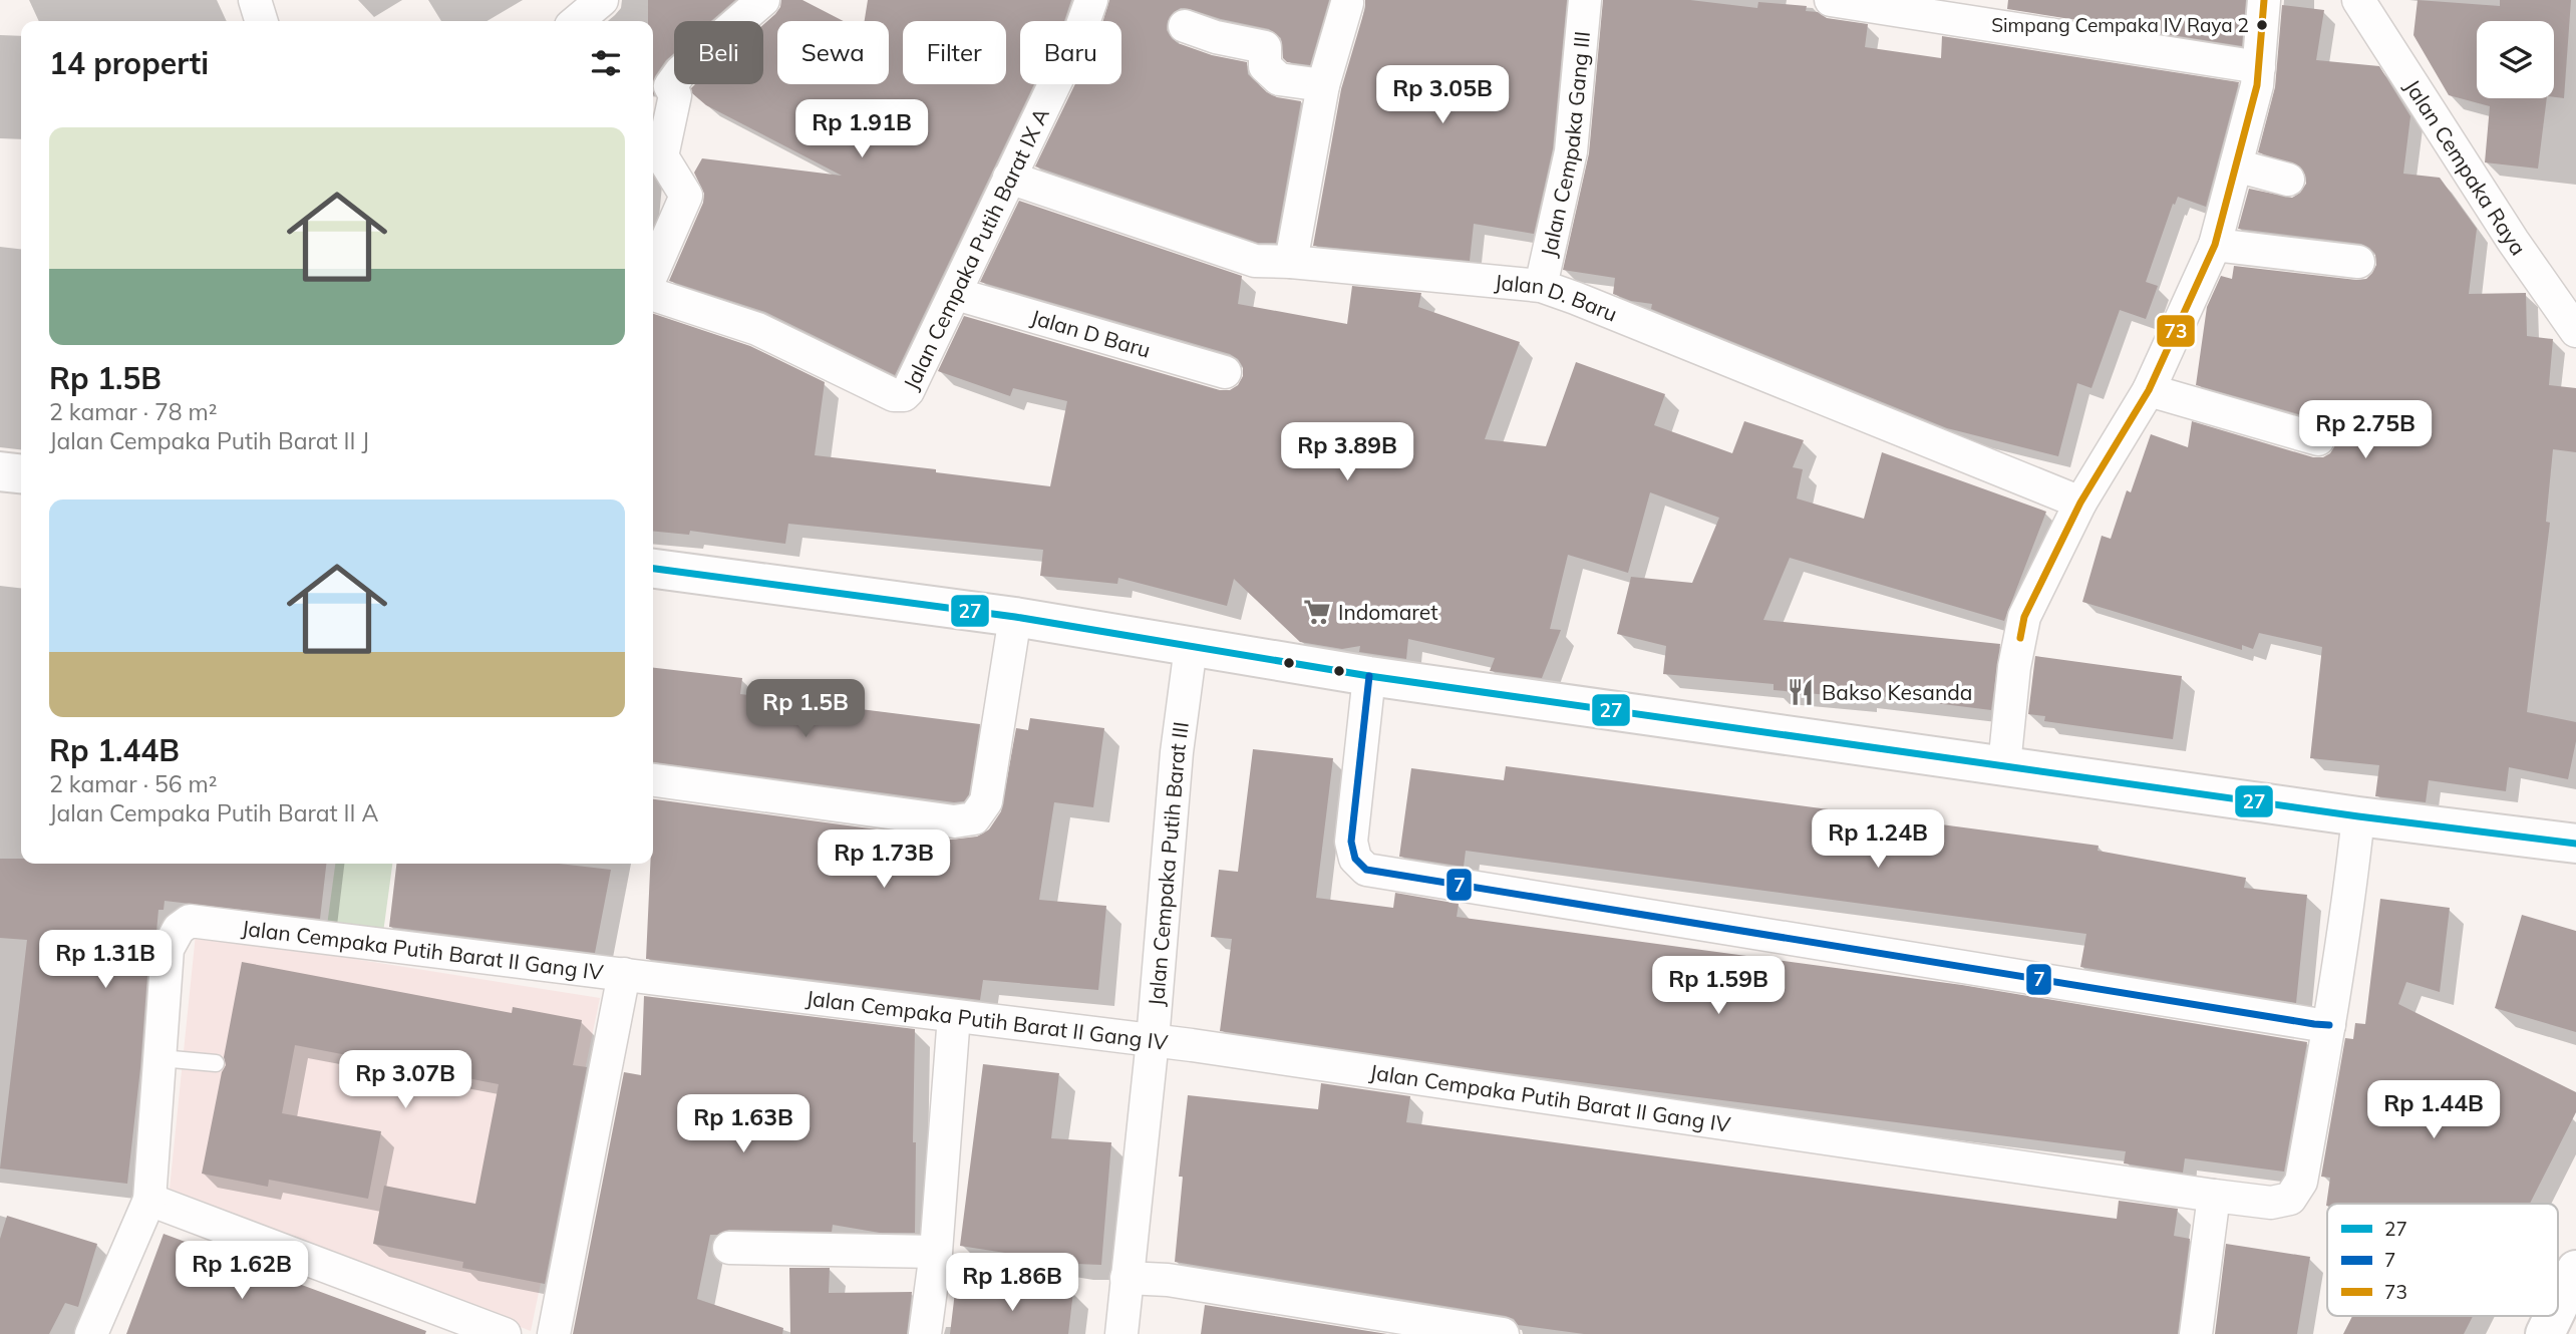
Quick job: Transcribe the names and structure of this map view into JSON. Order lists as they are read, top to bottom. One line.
{"streets":{"street":["Jalan Cempaka Gang III","Jalan Cempaka Raya","Jalan Cempaka Putih Barat IX A","Jalan D. Baru","Jalan D Baru","Jalan Cempaka Putih Barat III","Jalan Cempaka Putih Barat II Gang IV"]},"crossings":[["Jalan Cempaka Gang III","Jalan D. Baru"],["Jalan Cempaka Putih Barat IX A","Jalan D. Baru"],["Jalan Cempaka Putih Barat IX A","Jalan D Baru"],["Jalan Cempaka Putih Barat III","Jalan Cempaka Putih Barat II Gang IV"]],"places":{"other":["Simpang Cempaka IV Raya 2"],"supermarket":["Indomaret"],"restaurant":["Bakso Kesanda"]},"lines":["transit line 73","transit line 27","transit line 7"],"legend":["27","7","73"],"page":{"chip":["Beli","Sewa","Filter","Baru"],"heading":"14 properti","price":["Rp 3.05B","Rp 1.91B","Rp 2.75B","Rp 3.89B","Rp 1.5B","Rp 1.24B","Rp 1.73B","Rp 1.31B","Rp 1.59B","Rp 3.07B","Rp 1.44B","Rp 1.63B","Rp 1.62B","Rp 1.86B"],"list":[{"name":"Rp 1.5B","note":"2 kamar · 78 m² · Jalan Cempaka Putih Barat II J"},{"name":"Rp 1.44B","note":"2 kamar · 56 m² · Jalan Cempaka Putih Barat II A"}]}}
